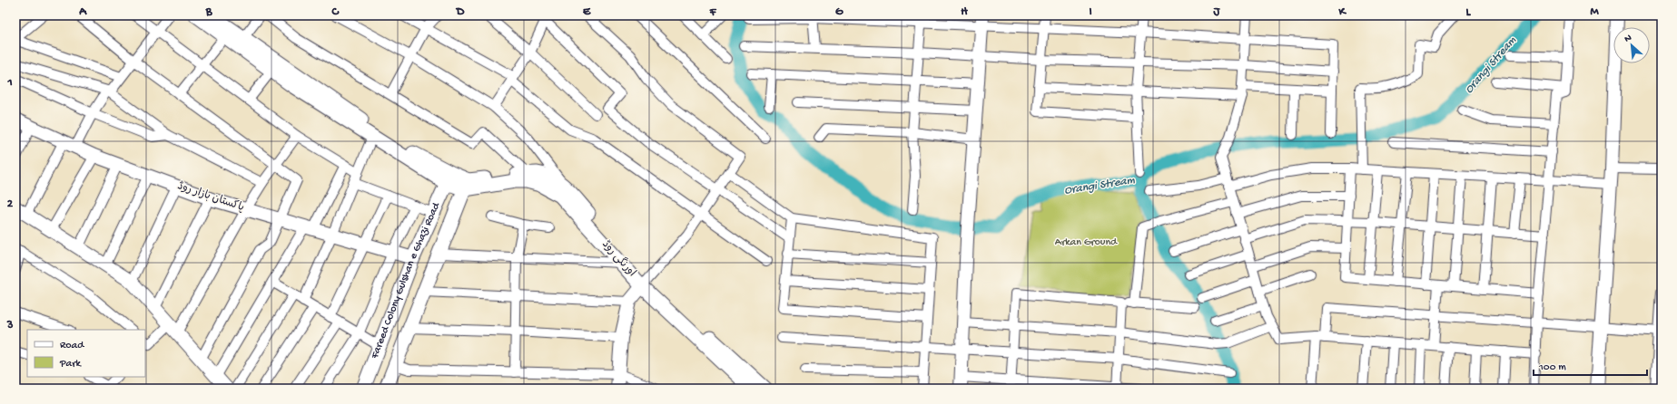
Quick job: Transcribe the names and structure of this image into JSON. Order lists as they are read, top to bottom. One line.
{"streets":{"main road":["اورنگی روڈ","Fareed Colony Gulshan e Ghazi Road"],"street":["پاکستان بازار روڈ"]},"crossings":[["پاکستان بازار روڈ","Fareed Colony Gulshan e Ghazi Road"],["اورنگی روڈ","Fareed Colony Gulshan e Ghazi Road"]],"water":["Orangi Stream"],"parks":["Arkan Ground"],"legend":["Road","Park"],"scale_bar":"100 m","north":"top left","grid":{"columns":["A","B","C","D","E","F","G","H","I","J","K","L","M"],"rows":["1","2","3"]}}
